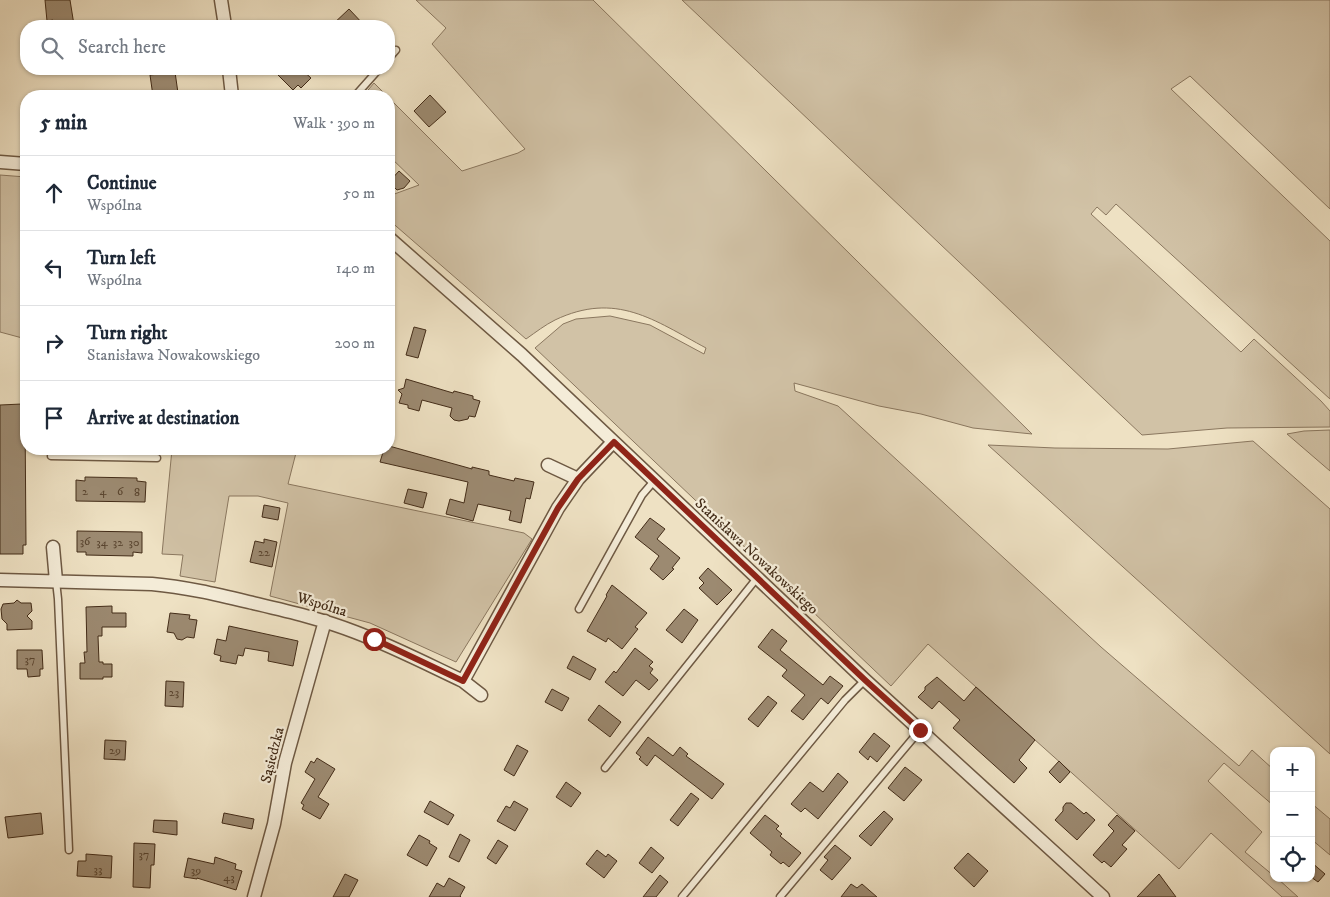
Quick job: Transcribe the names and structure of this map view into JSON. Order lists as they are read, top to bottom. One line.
{"streets":{"street":["Stanisława Nowakowskiego","Wspólna","Sąsiedzka"]},"crossings":[["Wspólna","Sąsiedzka"]],"house_numbers":["2","4","6","8","36","34","32","30","22","37","23","29","37","33","39","43"],"page":{"search":"Search here","heading":["5 min","Walk · 390 m"],"list":[["Continue","Wspólna","50 m"],["Turn left","Wspólna","140 m"],["Turn right","Stanisława Nowakowskiego","200 m"],"Arrive at destination"],"map_buttons":["+","−"]}}
